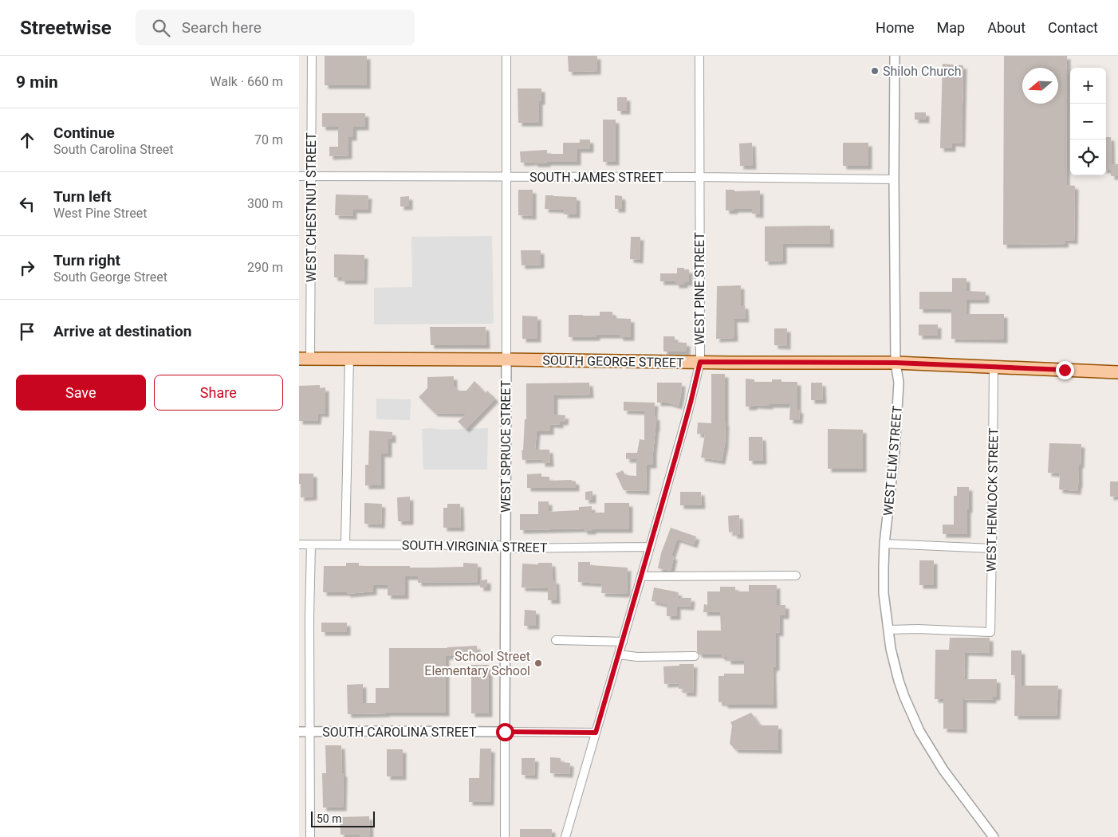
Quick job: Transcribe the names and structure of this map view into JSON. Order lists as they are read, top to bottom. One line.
{"streets":{"main road":["SOUTH GEORGE STREET"],"street":["SOUTH JAMES STREET","WEST CHESTNUT STREET","WEST PINE STREET","WEST SPRUCE STREET","WEST ELM STREET","WEST HEMLOCK STREET","SOUTH VIRGINIA STREET","SOUTH CAROLINA STREET"]},"crossings":[["SOUTH JAMES STREET","WEST CHESTNUT STREET"],["SOUTH JAMES STREET","WEST PINE STREET"],["SOUTH JAMES STREET","WEST SPRUCE STREET"],["SOUTH JAMES STREET","WEST ELM STREET"],["WEST CHESTNUT STREET","SOUTH GEORGE STREET"],["WEST PINE STREET","SOUTH GEORGE STREET"],["WEST PINE STREET","SOUTH VIRGINIA STREET"],["WEST PINE STREET","SOUTH CAROLINA STREET"],["SOUTH GEORGE STREET","WEST SPRUCE STREET"],["SOUTH GEORGE STREET","WEST ELM STREET"],["SOUTH GEORGE STREET","WEST HEMLOCK STREET"],["WEST SPRUCE STREET","SOUTH VIRGINIA STREET"],["WEST SPRUCE STREET","SOUTH CAROLINA STREET"],["WEST ELM STREET","WEST HEMLOCK STREET"]],"places":["Shiloh Church","School Street Elementary School"],"scale_bar":"50 m","north":"left","page":{"header":"Streetwise","search":"Search here","nav":["Home","Map","About","Contact"],"heading":["9 min","Walk · 660 m"],"map_buttons":["+","−"],"list":[["Continue","South Carolina Street","70 m"],["Turn left","West Pine Street","300 m"],["Turn right","South George Street","290 m"],"Arrive at destination"],"buttons":["Save","Share"],"scale":"50 m"}}
